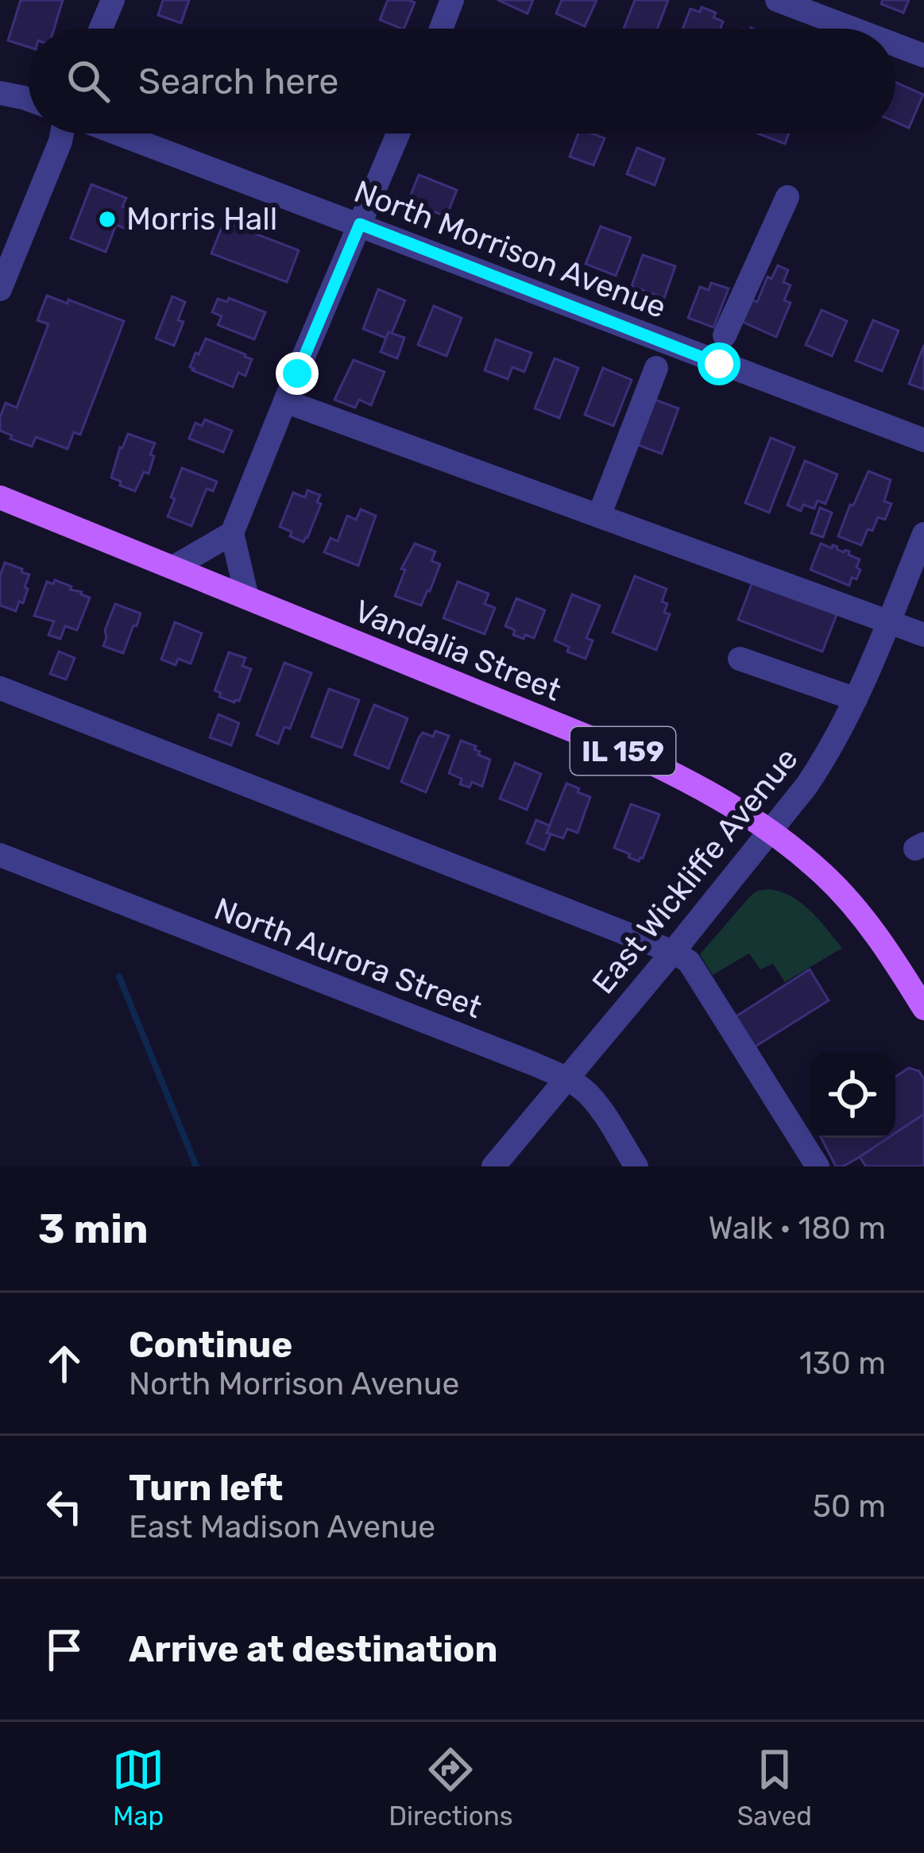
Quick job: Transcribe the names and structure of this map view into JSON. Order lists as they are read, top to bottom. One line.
{"streets":{"main road":["Vandalia Street","IL 159"],"street":["North Morrison Avenue","East Wickliffe Avenue","North Aurora Street"]},"crossings":[["Vandalia Street","East Wickliffe Avenue"],["East Wickliffe Avenue","North Aurora Street"]],"places":["Morris Hall"],"page":{"search":"Search here","heading":["3 min","Walk · 180 m"],"list":[["Continue","North Morrison Avenue","130 m"],["Turn left","East Madison Avenue","50 m"],"Arrive at destination"],"nav":["Map","Directions","Saved"]}}
